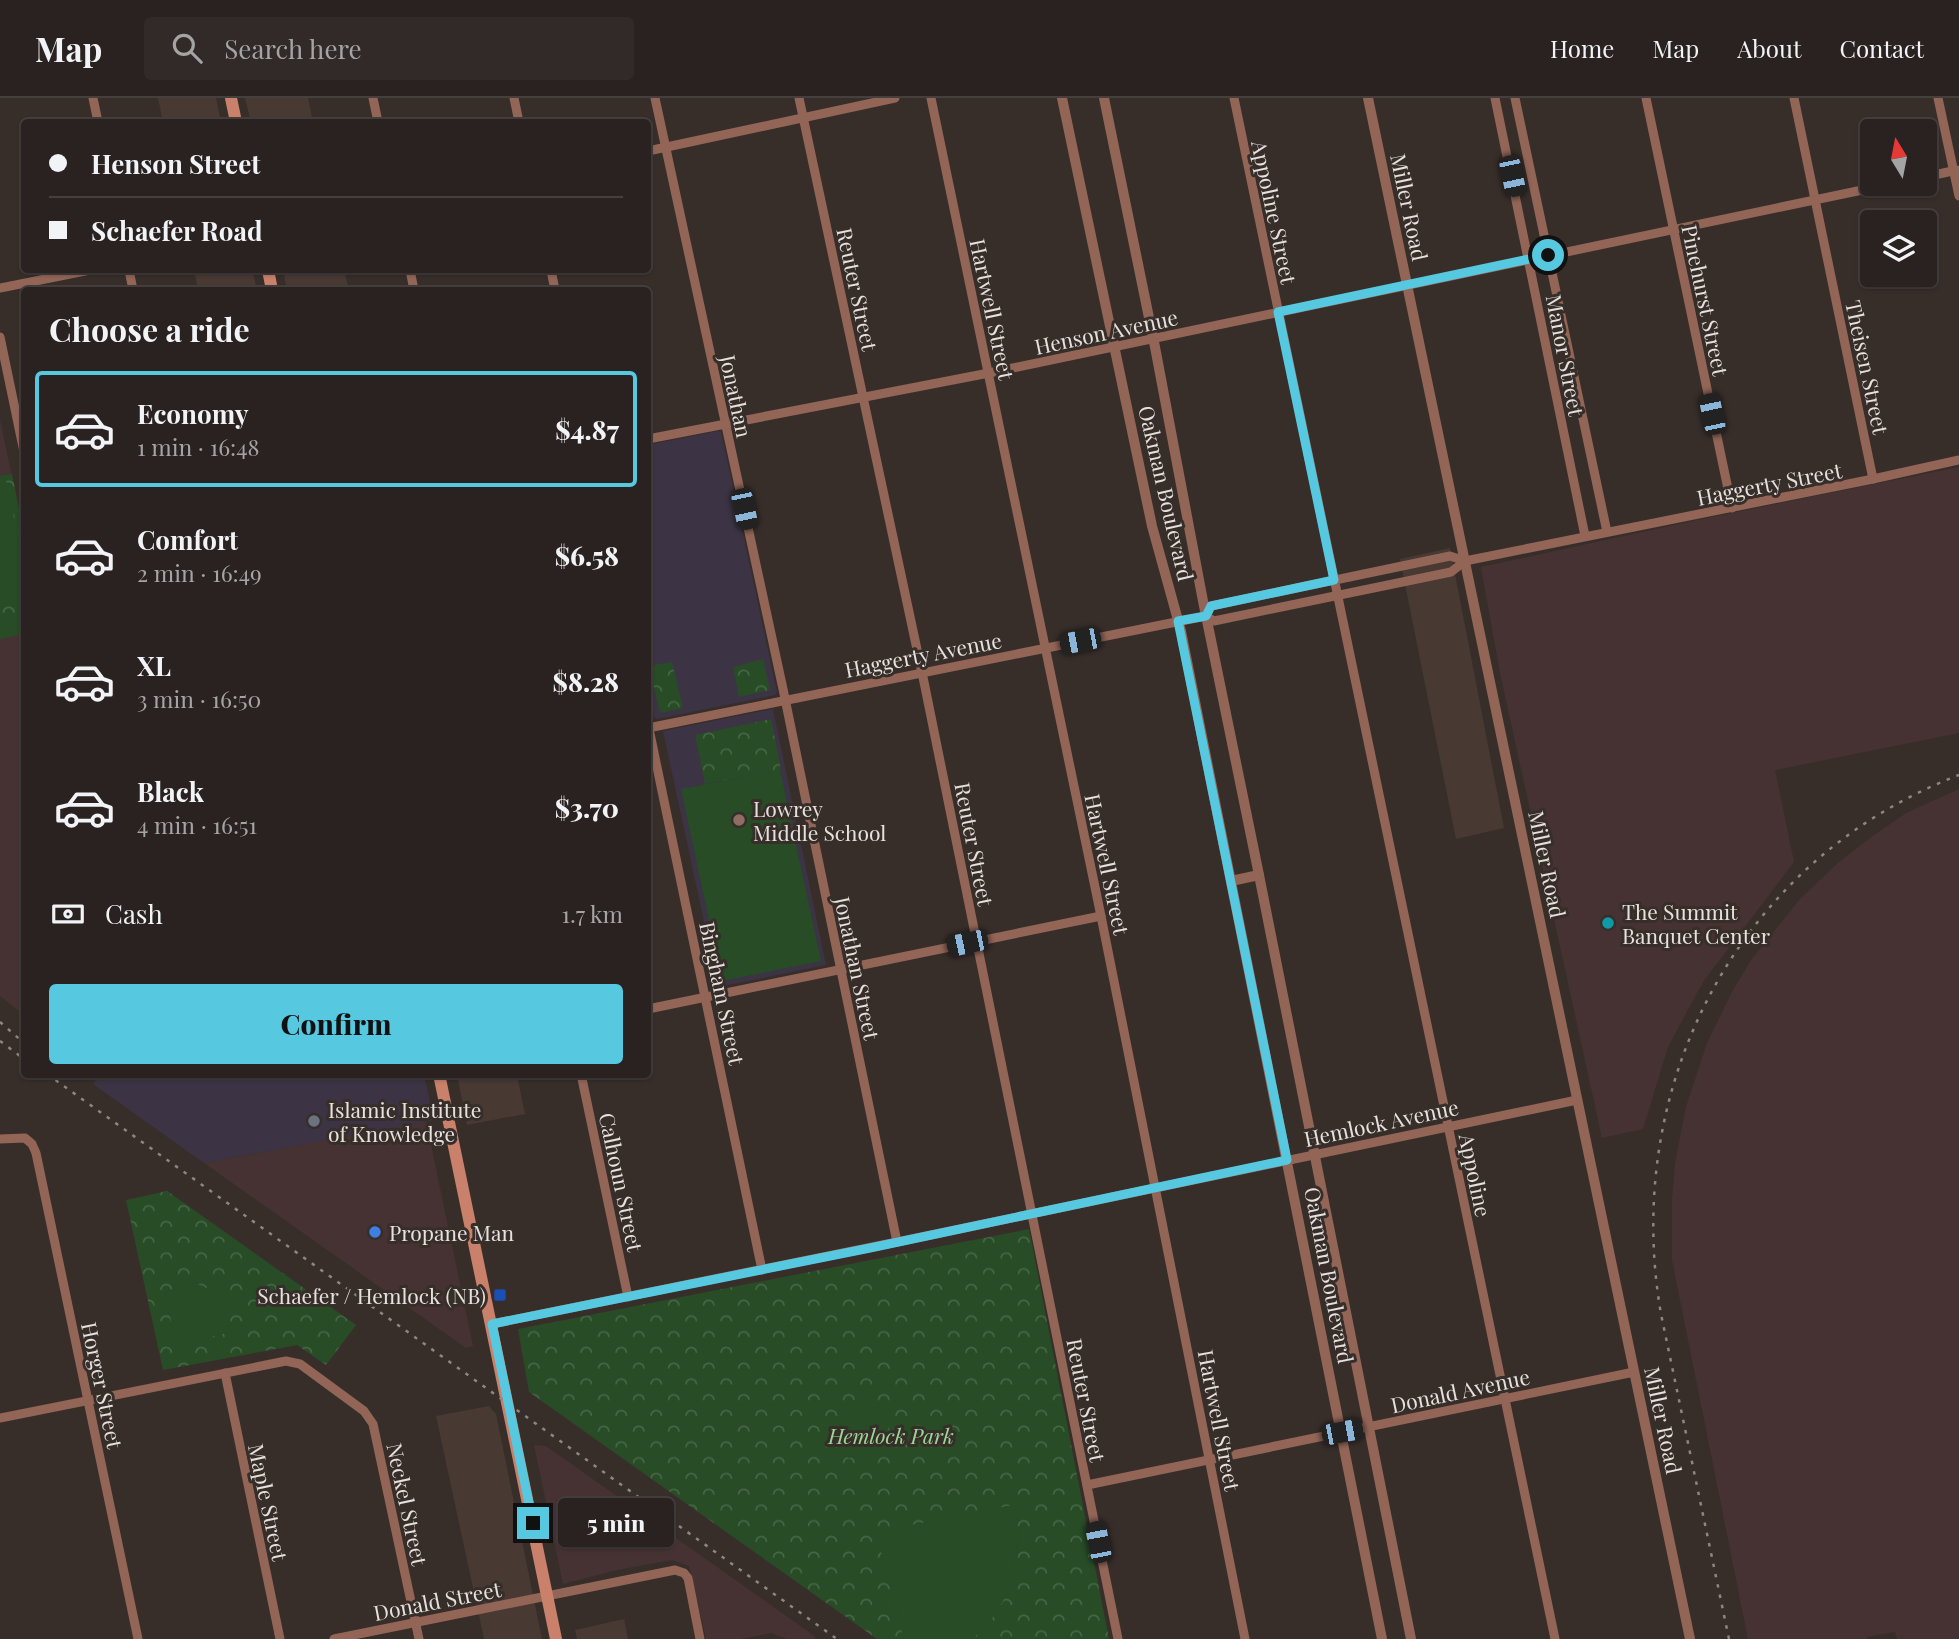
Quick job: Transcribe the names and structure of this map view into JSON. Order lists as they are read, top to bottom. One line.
{"streets":{"street":["Miller Road","Appoline Street","Reuter Street","Pinehurst Street","Hartwell Street","Henson Avenue","Manor Street","Theisen Street","Jonathan","Haggerty Street","Oakman Boulevard","Haggerty Avenue","Jonathan Street","Bingham Street","Hemlock Avenue","Appoline","Calhoun Street","Horger Street","Donald Avenue","Maple Street","Neckel Street","Donald Street"]},"crossings":[["Miller Road","Henson Avenue"],["Miller Road","Haggerty Avenue"],["Miller Road","Hemlock Avenue"],["Miller Road","Donald Avenue"],["Appoline Street","Henson Avenue"],["Appoline Street","Haggerty Avenue"],["Appoline Street","Appoline"],["Reuter Street","Henson Avenue"],["Reuter Street","Haggerty Avenue"],["Reuter Street","Hemlock Avenue"],["Reuter Street","Donald Avenue"],["Pinehurst Street","Haggerty Street"],["Hartwell Street","Henson Avenue"],["Hartwell Street","Haggerty Avenue"],["Hartwell Street","Hemlock Avenue"],["Hartwell Street","Donald Avenue"],["Henson Avenue","Manor Street"],["Henson Avenue","Jonathan"],["Henson Avenue","Oakman Boulevard"],["Manor Street","Haggerty Street"],["Manor Street","Haggerty Avenue"],["Theisen Street","Haggerty Street"],["Jonathan","Haggerty Avenue"],["Jonathan","Jonathan Street"],["Haggerty Street","Haggerty Avenue"],["Oakman Boulevard","Haggerty Avenue"],["Oakman Boulevard","Hemlock Avenue"],["Oakman Boulevard","Donald Avenue"],["Haggerty Avenue","Jonathan Street"],["Haggerty Avenue","Appoline"],["Jonathan Street","Hemlock Avenue"],["Bingham Street","Hemlock Avenue"],["Hemlock Avenue","Appoline"],["Hemlock Avenue","Calhoun Street"],["Appoline","Donald Avenue"],["Maple Street","Neckel Street"],["Neckel Street","Donald Street"]],"parks":["Hemlock Park"],"places":{"other":["Lowrey Middle School","The Summit Banquet Center","Islamic Institute of Knowledge","Propane Man"],"transit":["Schaefer / Hemlock (NB)"]},"north":"top","page":{"header":"Map","search":"Search here","nav":["Home","Map","About","Contact"],"banner":["Henson Street","Schaefer Road"],"heading":"Choose a ride","list":[{"name":"Economy","note":"1 min · 16:48","value":"$4.87"},{"name":"Comfort","note":"2 min · 16:49","value":"$6.58"},{"name":"XL","note":"3 min · 16:50","value":"$8.28"},{"name":"Black","note":"4 min · 16:51","value":"$3.70"}],"pay":["Cash","1.7 km"],"buttons":"Confirm","bubble":"5 min"}}
